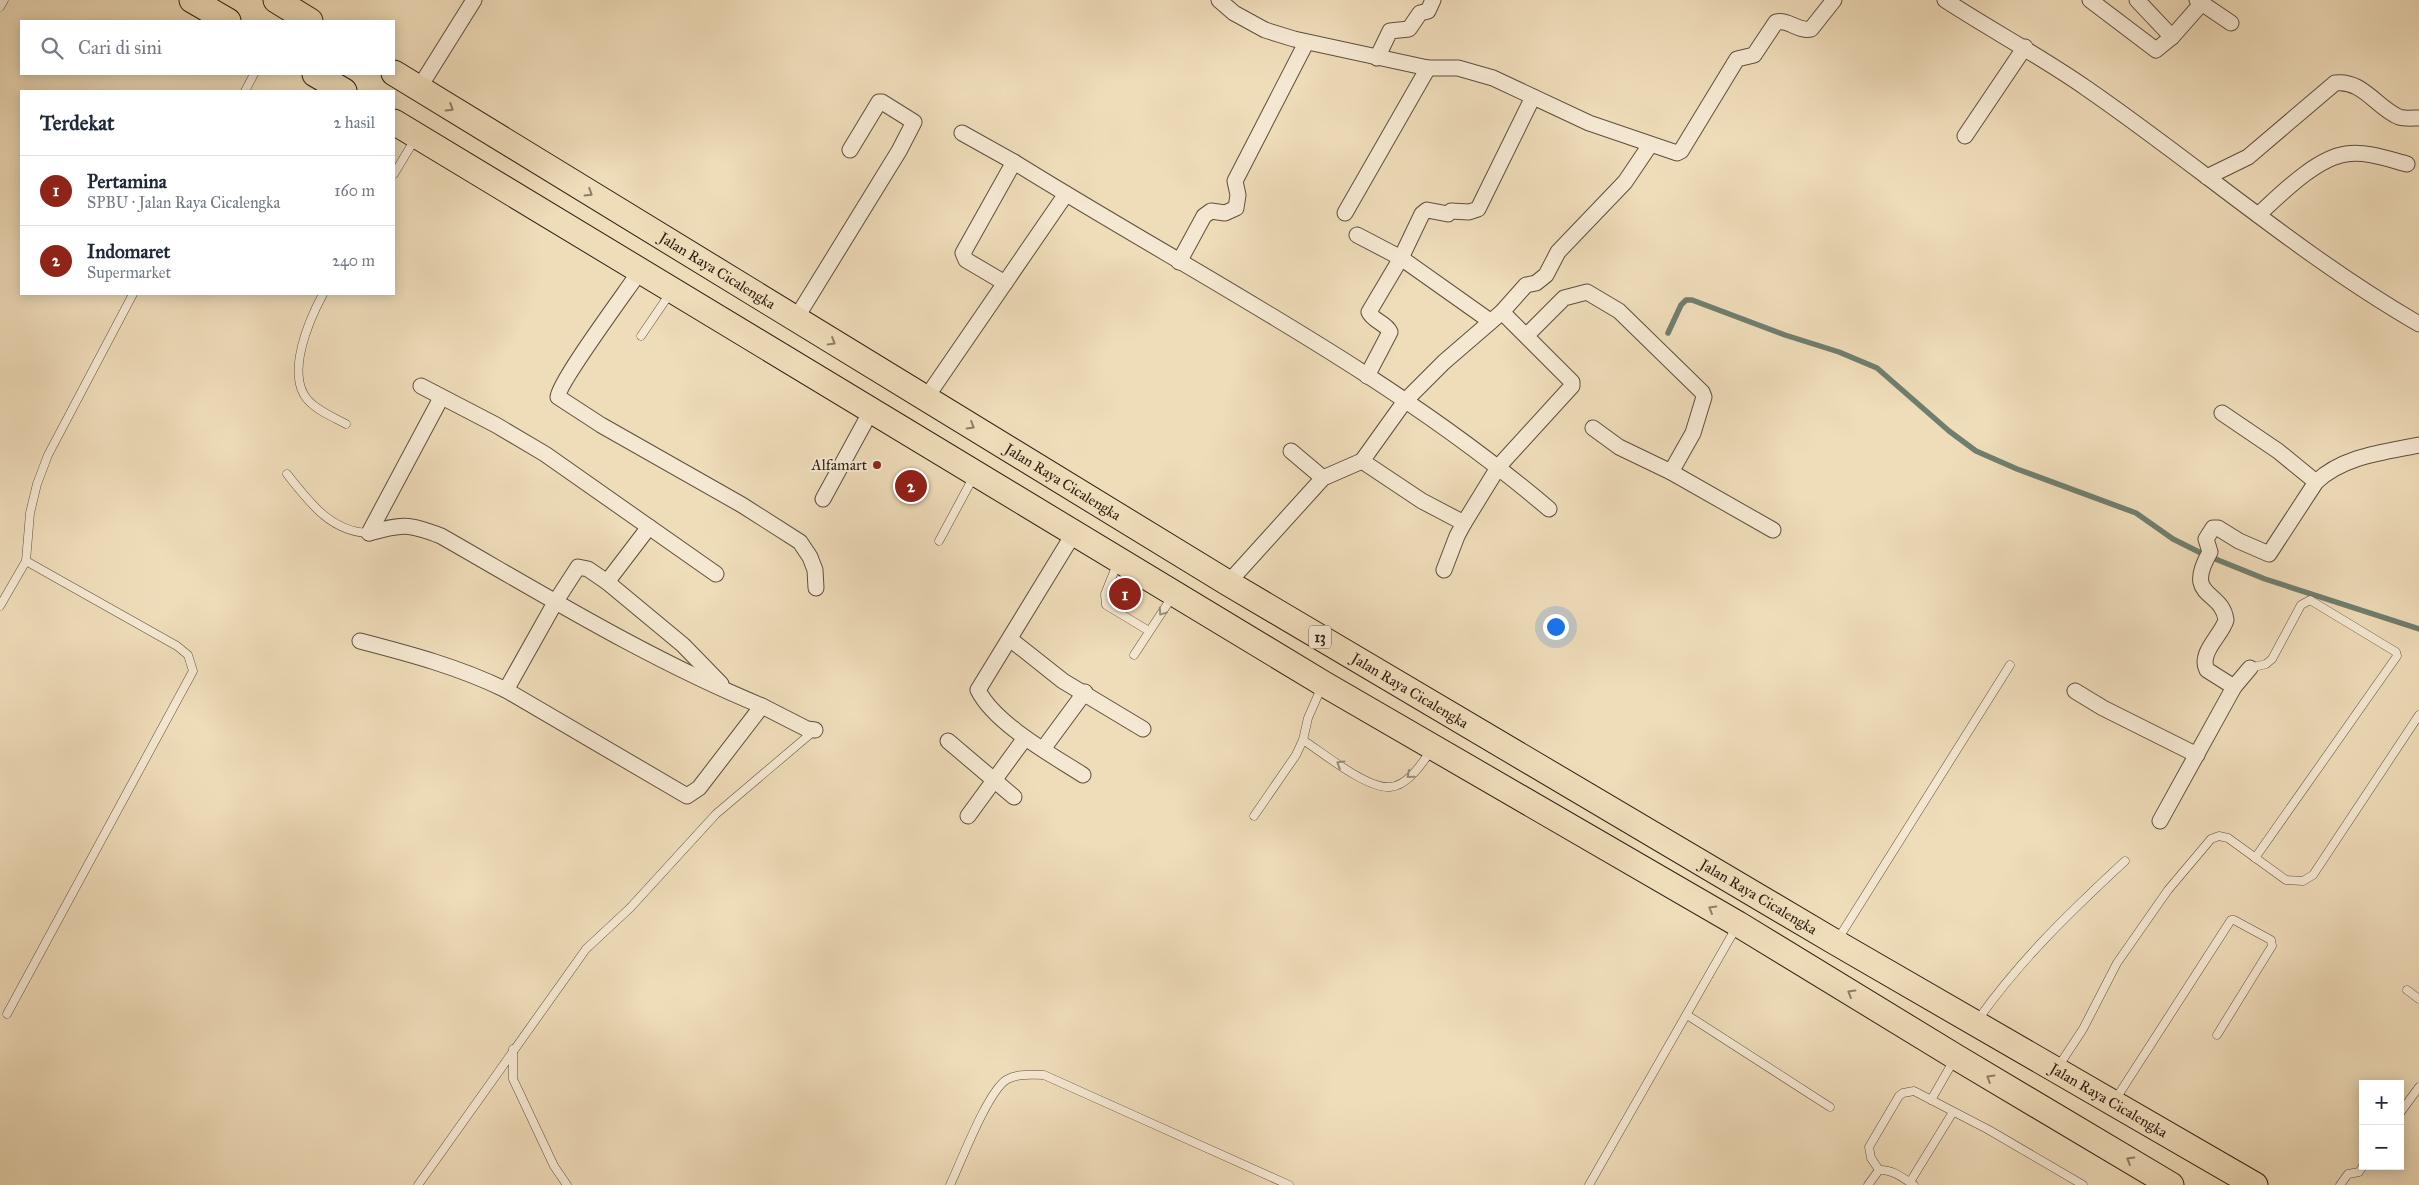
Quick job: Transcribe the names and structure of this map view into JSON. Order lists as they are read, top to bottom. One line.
{"streets":{"highway":["Jalan Raya Cicalengka","13"]},"places":["Alfamart"],"page":{"search":"Cari di sini","heading":["Terdekat","2 hasil"],"list":[{"mark":"1","name":"Pertamina","note":"SPBU · Jalan Raya Cicalengka","value":"160 m"},{"mark":"2","name":"Indomaret","note":"Supermarket","value":"240 m"}],"pins":["2","1"],"map_buttons":["+","−"]}}
